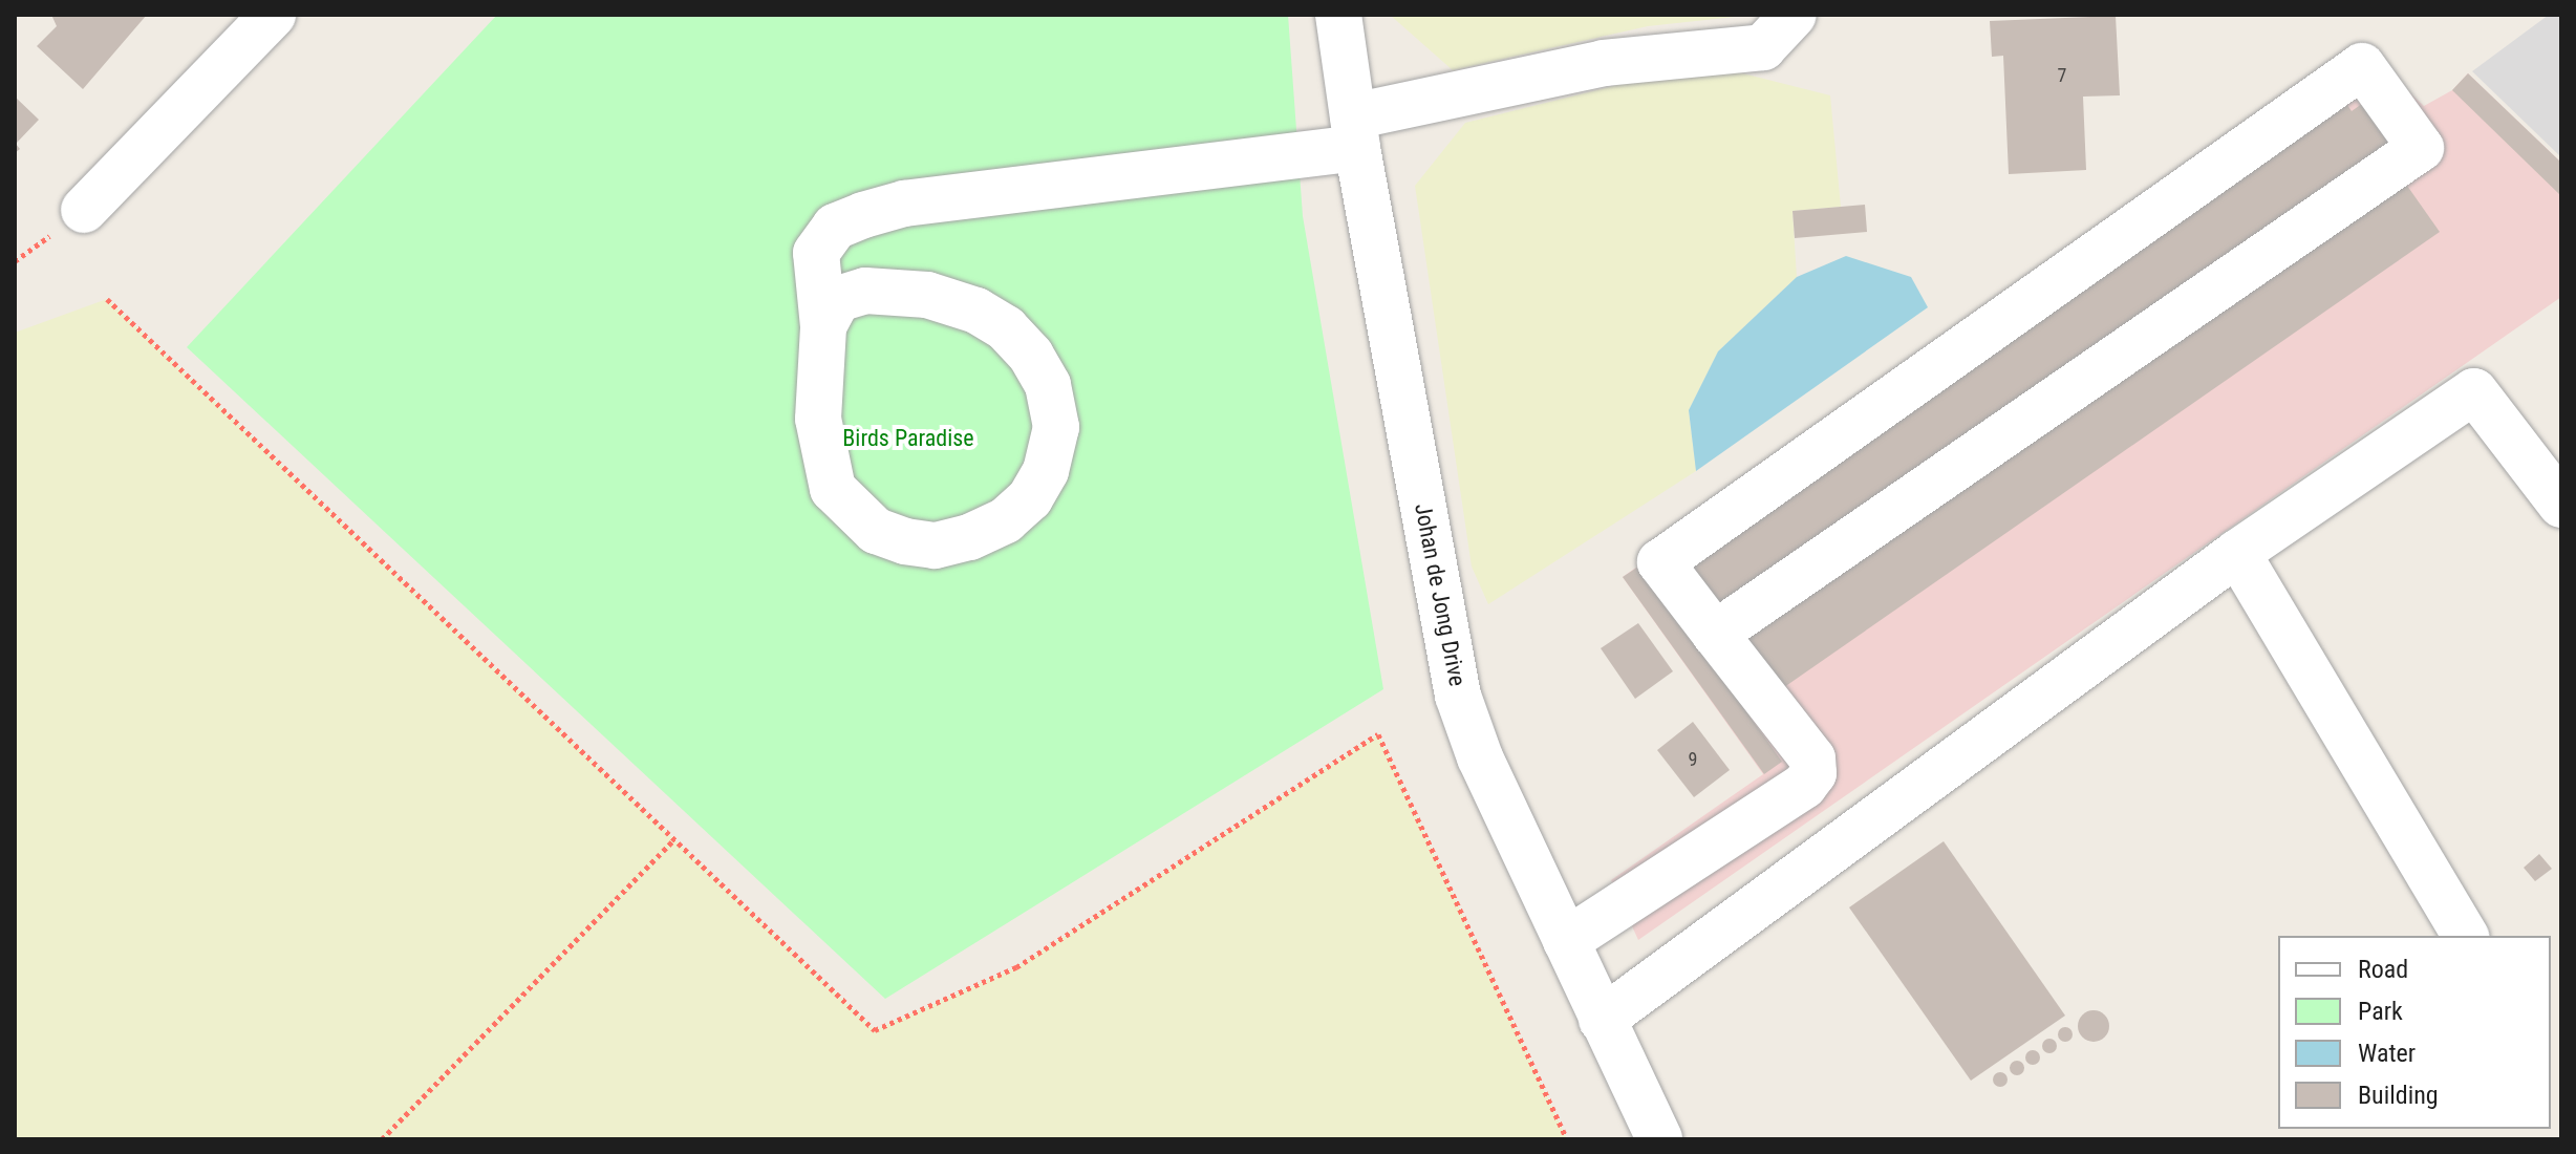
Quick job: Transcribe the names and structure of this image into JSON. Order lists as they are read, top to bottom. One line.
{"streets":{"street":["Johan de Jong Drive"]},"parks":["Birds Paradise"],"house_numbers":["7","9"],"legend":["Road","Park","Water","Building"]}
